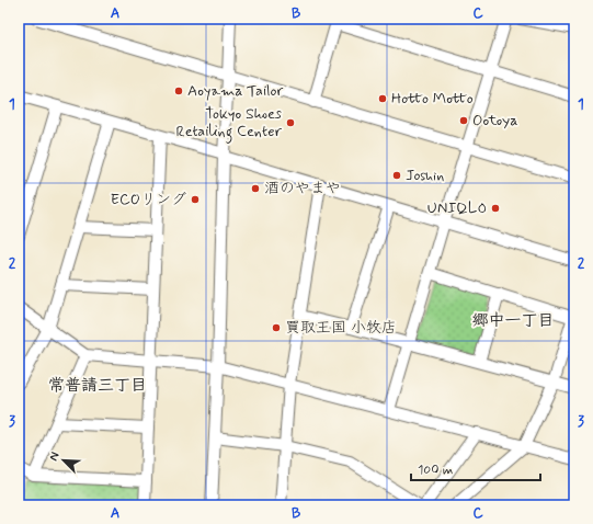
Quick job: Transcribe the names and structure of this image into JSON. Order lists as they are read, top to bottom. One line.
{"districts":["郷中一丁目","常普請三丁目"],"places":["Aoyama Tailor","Hotto Motto","Ootoya","Tokyo Shoes Retailing Center","Joshin","酒のやまや","ECOリング","UNIQLO","買取王国 小牧店"],"scale_bar":"100 m","north":"top left","grid":{"columns":["A","B","C"],"rows":["1","2","3"]}}
